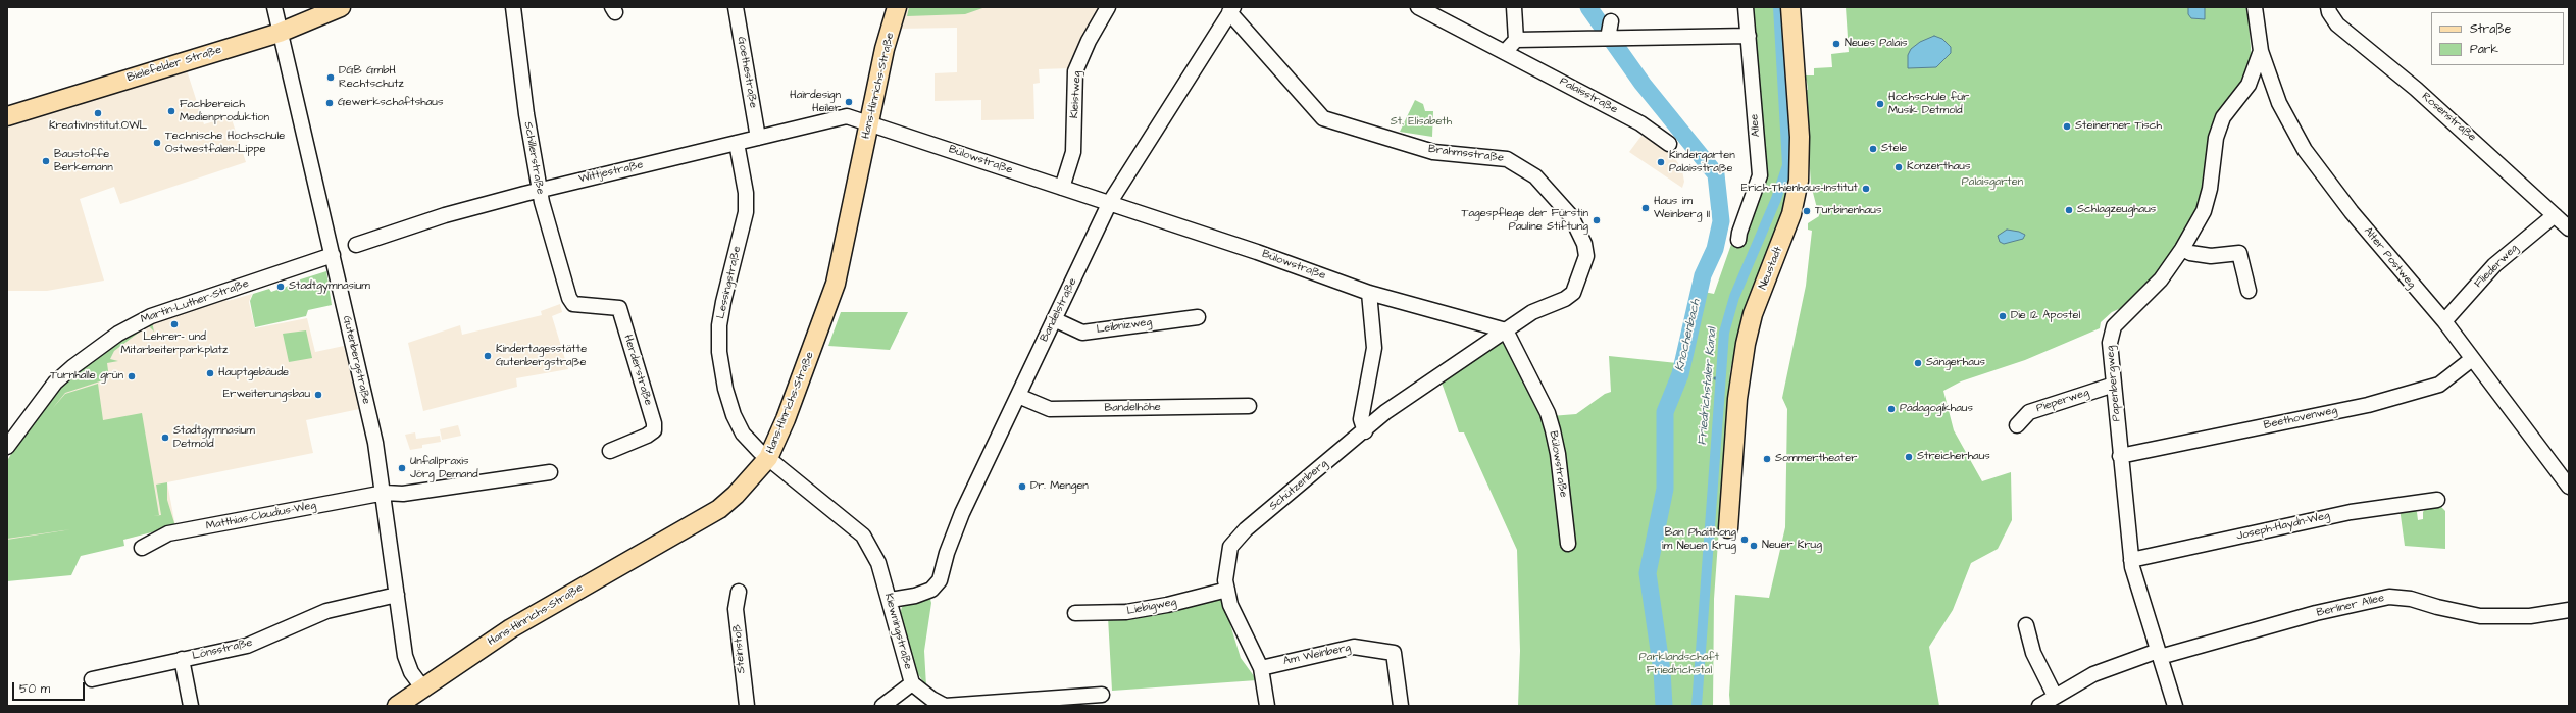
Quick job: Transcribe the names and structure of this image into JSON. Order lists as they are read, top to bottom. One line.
{"streets":{"main road":["Bielefelder Straße","Hans-Hinrichs-Straße","Neustadt"],"street":["Goethestraße","Kleistweg","Palaisstraße","Rosenstraße","Allee","Brahmsstraße","Schillerstraße","Bülowstraße","Wittjestraße","Alter Postweg","Fliederweg","Lessingstraße","Martin-Luther-Straße","Bandelstraße","Leibnizweg","Gutenbergstraße","Herderstraße","Papenbergweg","Pieperweg","Bandelhöhe","Beethovenweg","Schützenberg","Matthias-Claudius-Weg","Joseph-Haydn-Weg","Berliner Allee","Liebigweg","Kiewningstraße","Steinstoß","Lönsstraße","Am Weinberg"]},"crossings":[["Bielefelder Straße","Gutenbergstraße"],["Goethestraße","Wittjestraße"],["Hans-Hinrichs-Straße","Bülowstraße"],["Hans-Hinrichs-Straße","Wittjestraße"],["Hans-Hinrichs-Straße","Lessingstraße"],["Hans-Hinrichs-Straße","Gutenbergstraße"],["Hans-Hinrichs-Straße","Kiewningstraße"],["Kleistweg","Bülowstraße"],["Rosenstraße","Fliederweg"],["Brahmsstraße","Bülowstraße"],["Brahmsstraße","Bandelstraße"],["Brahmsstraße","Schützenberg"],["Schillerstraße","Wittjestraße"],["Schillerstraße","Herderstraße"],["Bülowstraße","Wittjestraße"],["Bülowstraße","Bandelstraße"],["Bülowstraße","Schützenberg"],["Wittjestraße","Lessingstraße"],["Alter Postweg","Fliederweg"],["Alter Postweg","Papenbergweg"],["Alter Postweg","Beethovenweg"],["Lessingstraße","Kiewningstraße"],["Martin-Luther-Straße","Gutenbergstraße"],["Bandelstraße","Leibnizweg"],["Bandelstraße","Bandelhöhe"],["Bandelstraße","Kiewningstraße"],["Gutenbergstraße","Matthias-Claudius-Weg"],["Gutenbergstraße","Lönsstraße"],["Papenbergweg","Pieperweg"],["Papenbergweg","Beethovenweg"],["Papenbergweg","Joseph-Haydn-Weg"],["Papenbergweg","Berliner Allee"],["Schützenberg","Liebigweg"],["Schützenberg","Am Weinberg"]],"water":["Knochenbach","Friedrichstaler Kanal"],"parks":["St. Elisabeth","Palaisgarten","Parklandschaft Friedrichstal"],"places":["Neues Palais","DGB GmbH Rechtschutz","Hairdesign Heiler","Gewerkschaftshaus","Hochschule für Musik Detmold","Fachbereich Medienproduktion","KreativInstitut.OWL","Steinerner Tisch","Technische Hochschule Ostwestfalen-Lippe","Stele","Baustoffe Berkemann","Kindergarten Palaisstraße","Konzerthaus","Erich-Thienhaus-Institut","Haus im Weinberg II","Schlagzeughaus","Turbinenhaus","Tagespflege der Fürstin Pauline Stiftung","Stadtgymnasium","Die 12 Apostel","Lehrer- und Mitarbeiterparkplatz","Kindertagesstätte Gutenbergstraße","Sängerhaus","Hauptgebäude","Turnhalle grün","Erweiterungsbau","Pädagogikhaus","Stadtgymnasium Detmold","Streicherhaus","Sommertheater","Unfallpraxis Jörg Demand","Dr. Mengen","Ban Phaithong im Neuen Krug","Neuer Krug"],"legend":["Straße","Park"],"scale_bar":"50 m"}
